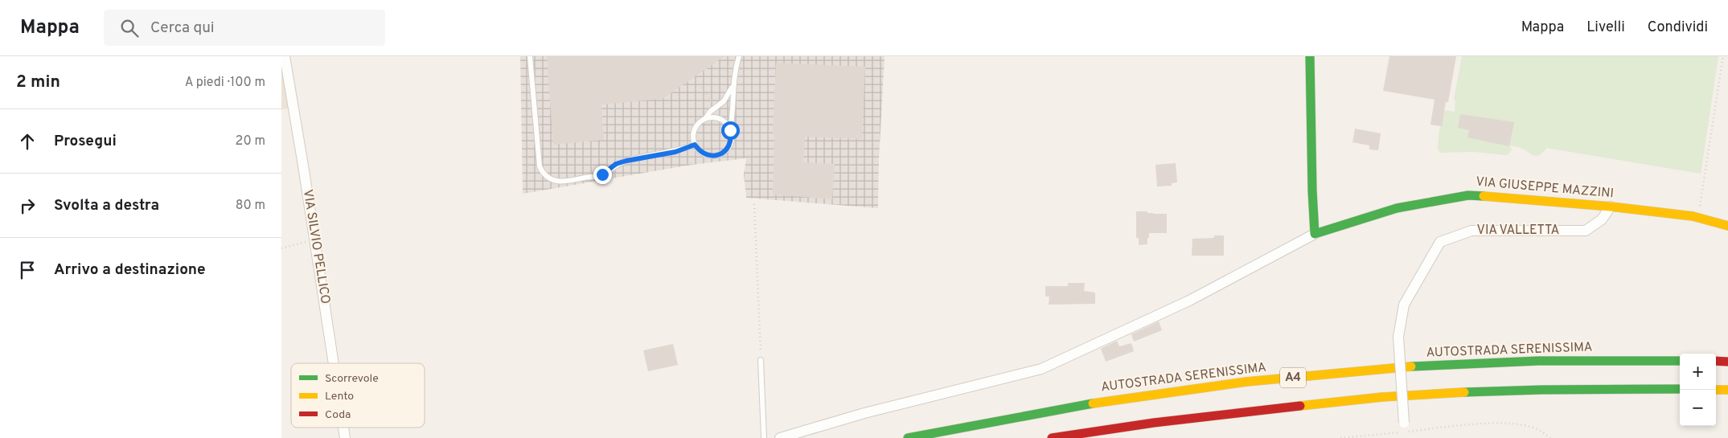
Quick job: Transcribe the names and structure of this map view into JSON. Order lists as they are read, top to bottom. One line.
{"streets":{"main road":["VIA GIUSEPPE MAZZINI","AUTOSTRADA SERENISSIMA","A4"],"street":["VIA VALLETTA","VIA SILVIO PELLICO"]},"crossings":[["VIA GIUSEPPE MAZZINI","VIA VALLETTA"]],"legend":["Scorrevole","Lento","Coda"],"page":{"header":"Mappa","search":"Cerca qui","nav":["Mappa","Livelli","Condividi"],"heading":["2 min","A piedi · 100 m"],"list":[["Prosegui","20 m"],["Svolta a destra","80 m"],"Arrivo a destinazione"],"map_buttons":["+","−"]}}
